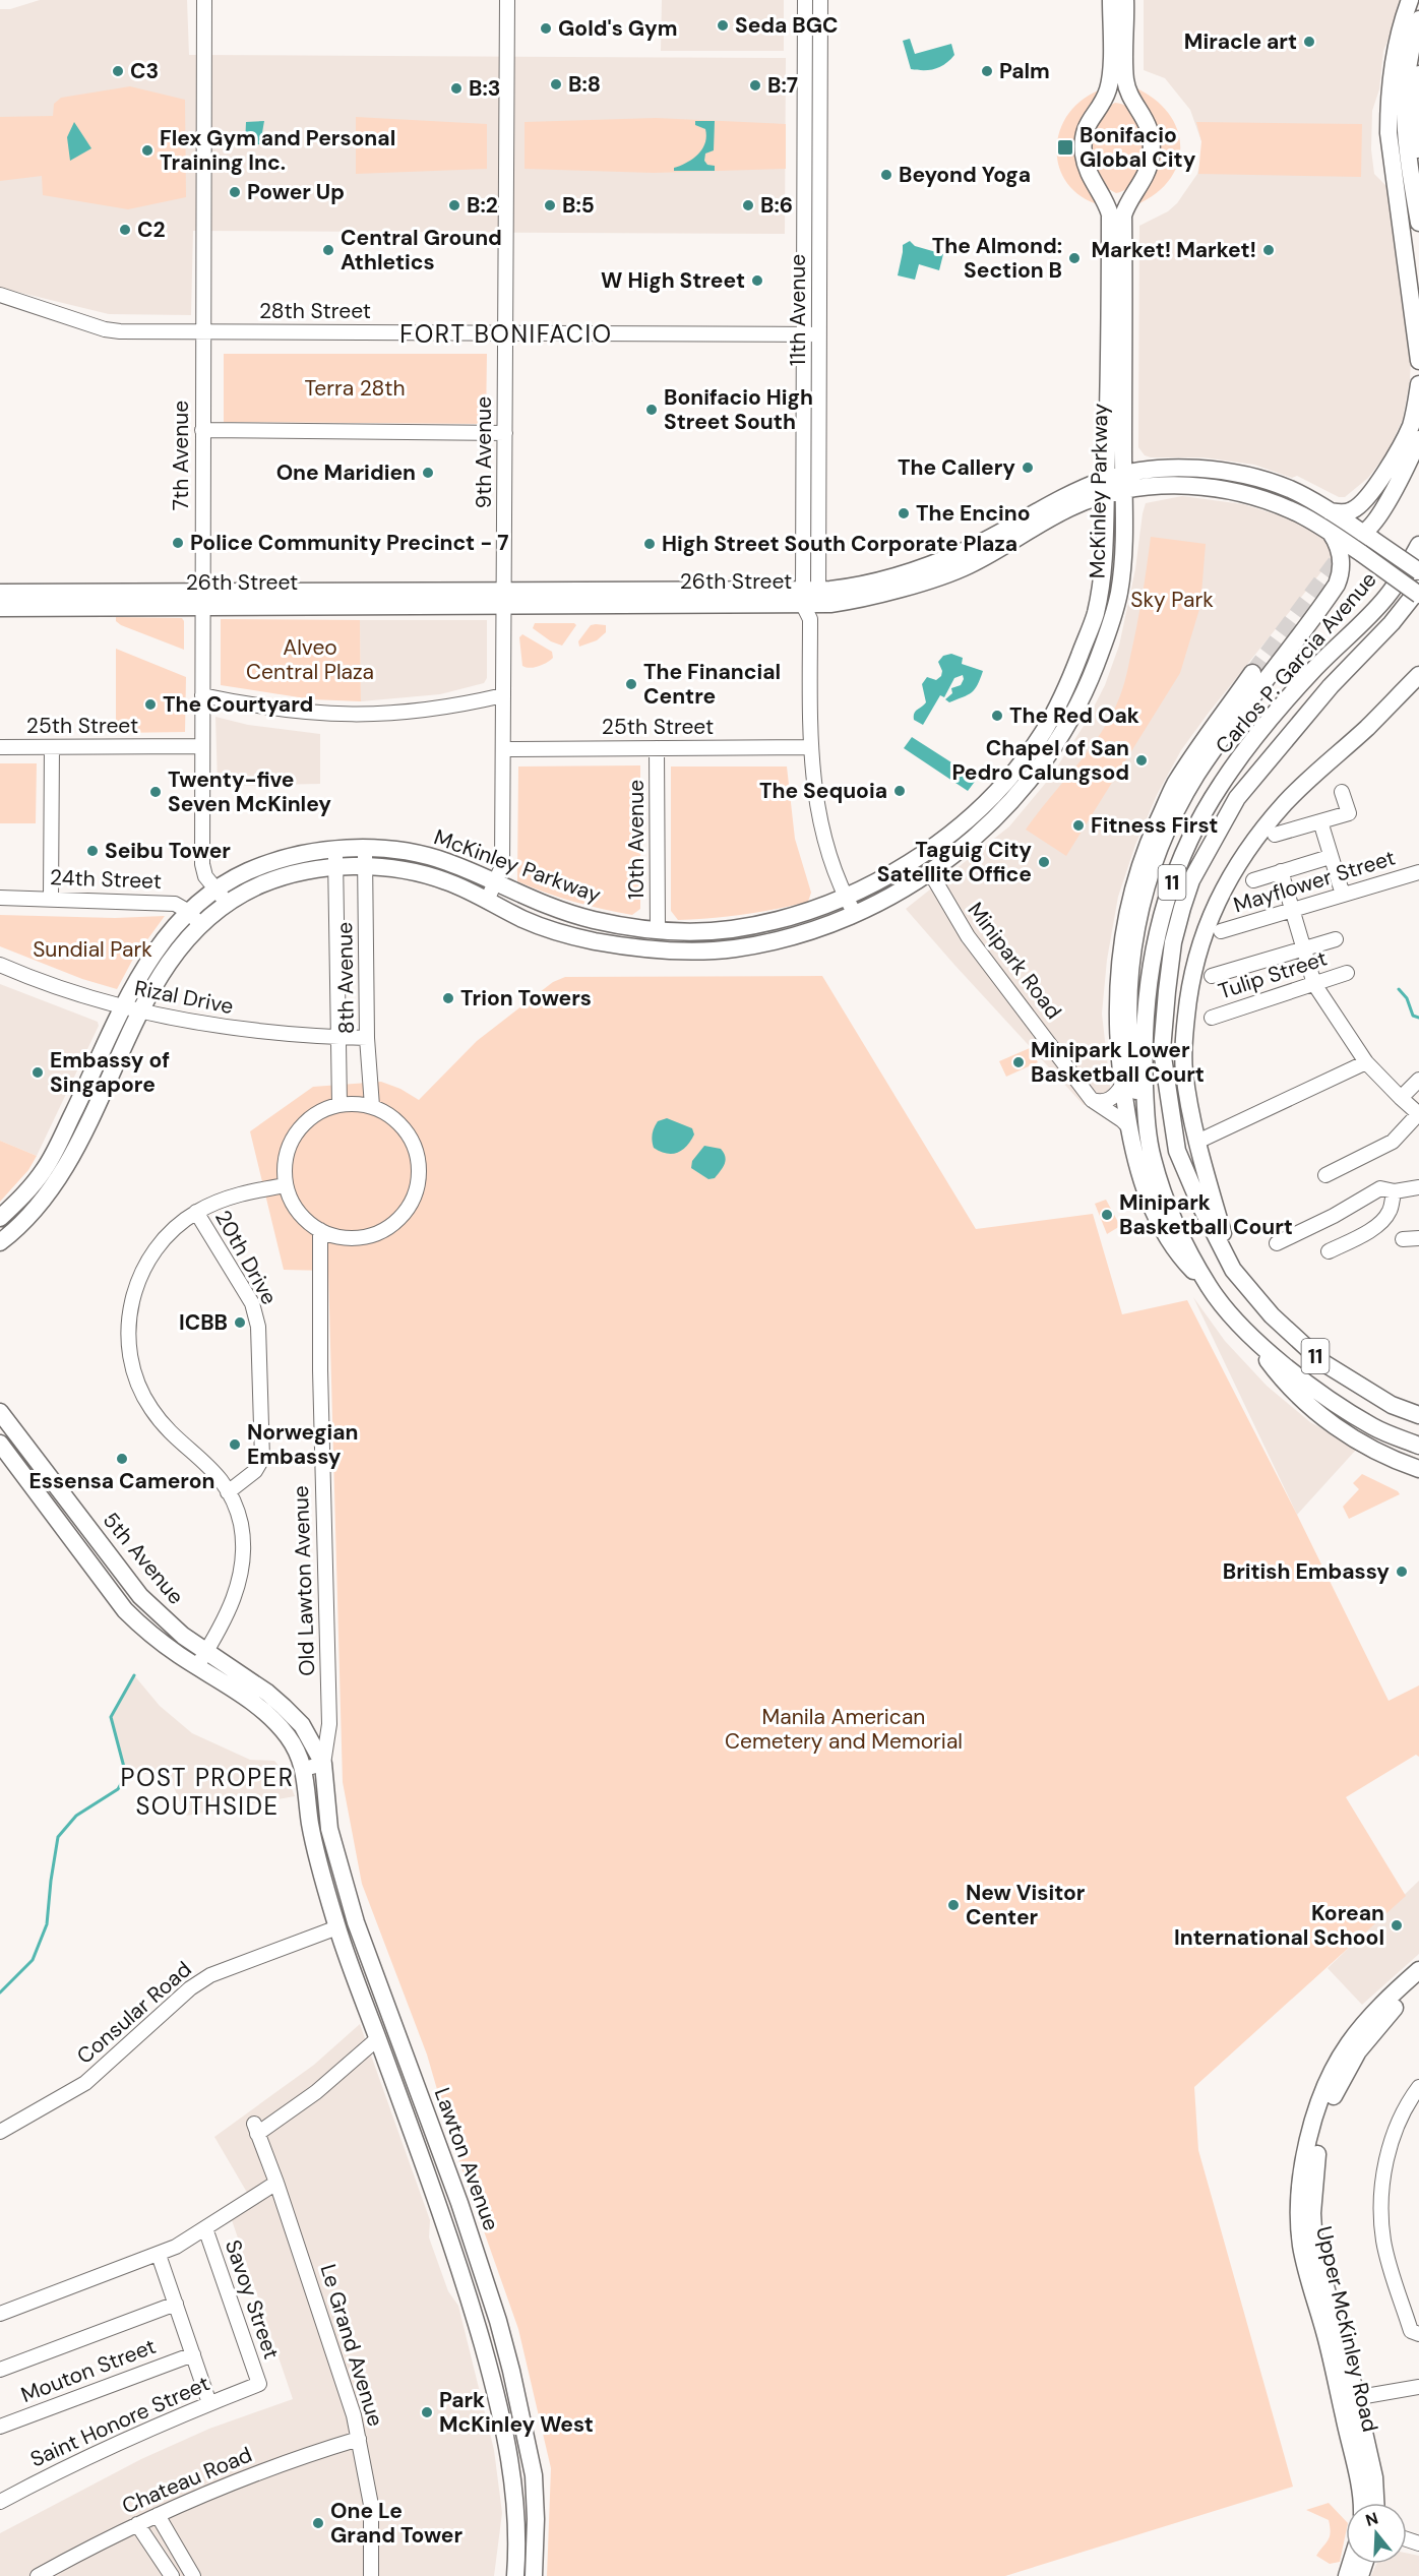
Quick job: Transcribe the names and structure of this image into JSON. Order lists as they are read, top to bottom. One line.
{"streets":{"main road":["McKinley Parkway","26th Street","Carlos P. Garcia Avenue","11","5th Avenue","Lawton Avenue","Upper McKinley Road"],"street":["11th Avenue","28th Street","9th Avenue","7th Avenue","25th Street","10th Avenue","24th Street","Mayflower Street","Minipark Road","Tulip Street","8th Avenue","Rizal Drive","20th Drive","Old Lawton Avenue","Consular Road","Savoy Street","Le Grand Avenue","Mouton Street","Saint Honore Street","Chateau Road"]},"crossings":[["11th Avenue","28th Street"],["11th Avenue","McKinley Parkway"],["11th Avenue","26th Street"],["11th Avenue","25th Street"],["28th Street","9th Avenue"],["28th Street","7th Avenue"],["9th Avenue","McKinley Parkway"],["9th Avenue","26th Street"],["9th Avenue","25th Street"],["7th Avenue","McKinley Parkway"],["7th Avenue","26th Street"],["7th Avenue","25th Street"],["McKinley Parkway","26th Street"],["McKinley Parkway","10th Avenue"],["McKinley Parkway","24th Street"],["McKinley Parkway","Minipark Road"],["McKinley Parkway","8th Avenue"],["McKinley Parkway","Rizal Drive"],["Carlos P. Garcia Avenue","Minipark Road"],["25th Street","10th Avenue"],["8th Avenue","Rizal Drive"],["8th Avenue","Old Lawton Avenue"],["5th Avenue","Old Lawton Avenue"],["5th Avenue","Lawton Avenue"],["Old Lawton Avenue","Lawton Avenue"],["Consular Road","Lawton Avenue"],["Lawton Avenue","Le Grand Avenue"],["Savoy Street","Saint Honore Street"],["Le Grand Avenue","Chateau Road"]],"districts":["FORT BONIFACIO","POST PROPER SOUTHSIDE"],"parks":["Terra 28th","Sky Park","Alveo Central Plaza","Sundial Park","Manila American Cemetery and Memorial"],"places":{"other":["Seda BGC","Gold's Gym","Miracle art","C3","Palm","B:8","B:7","B:3","Flex Gym and Personal Training Inc.","Beyond Yoga","Power Up","B:2","B:5","B:6","C2","Central Ground Athletics","Market! Market!","The Almond: Section B","W High Street","Bonifacio High Street South","The Callery","One Maridien","The Encino","Police Community Precinct - 7","High Street South Corporate Plaza","The Financial Centre","The Courtyard","The Red Oak","Chapel of San Pedro Calungsod","The Sequoia","Twenty-five Seven McKinley","Fitness First","Seibu Tower","Taguig City Satellite Office","Trion Towers","Minipark Lower Basketball Court","Embassy of Singapore","Minipark Basketball Court","ICBB","Norwegian Embassy","Essensa Cameron","British Embassy","New Visitor Center","Korean International School","Park McKinley West","One Le Grand Tower"],"transit":["Bonifacio Global City"]},"north":"top"}
